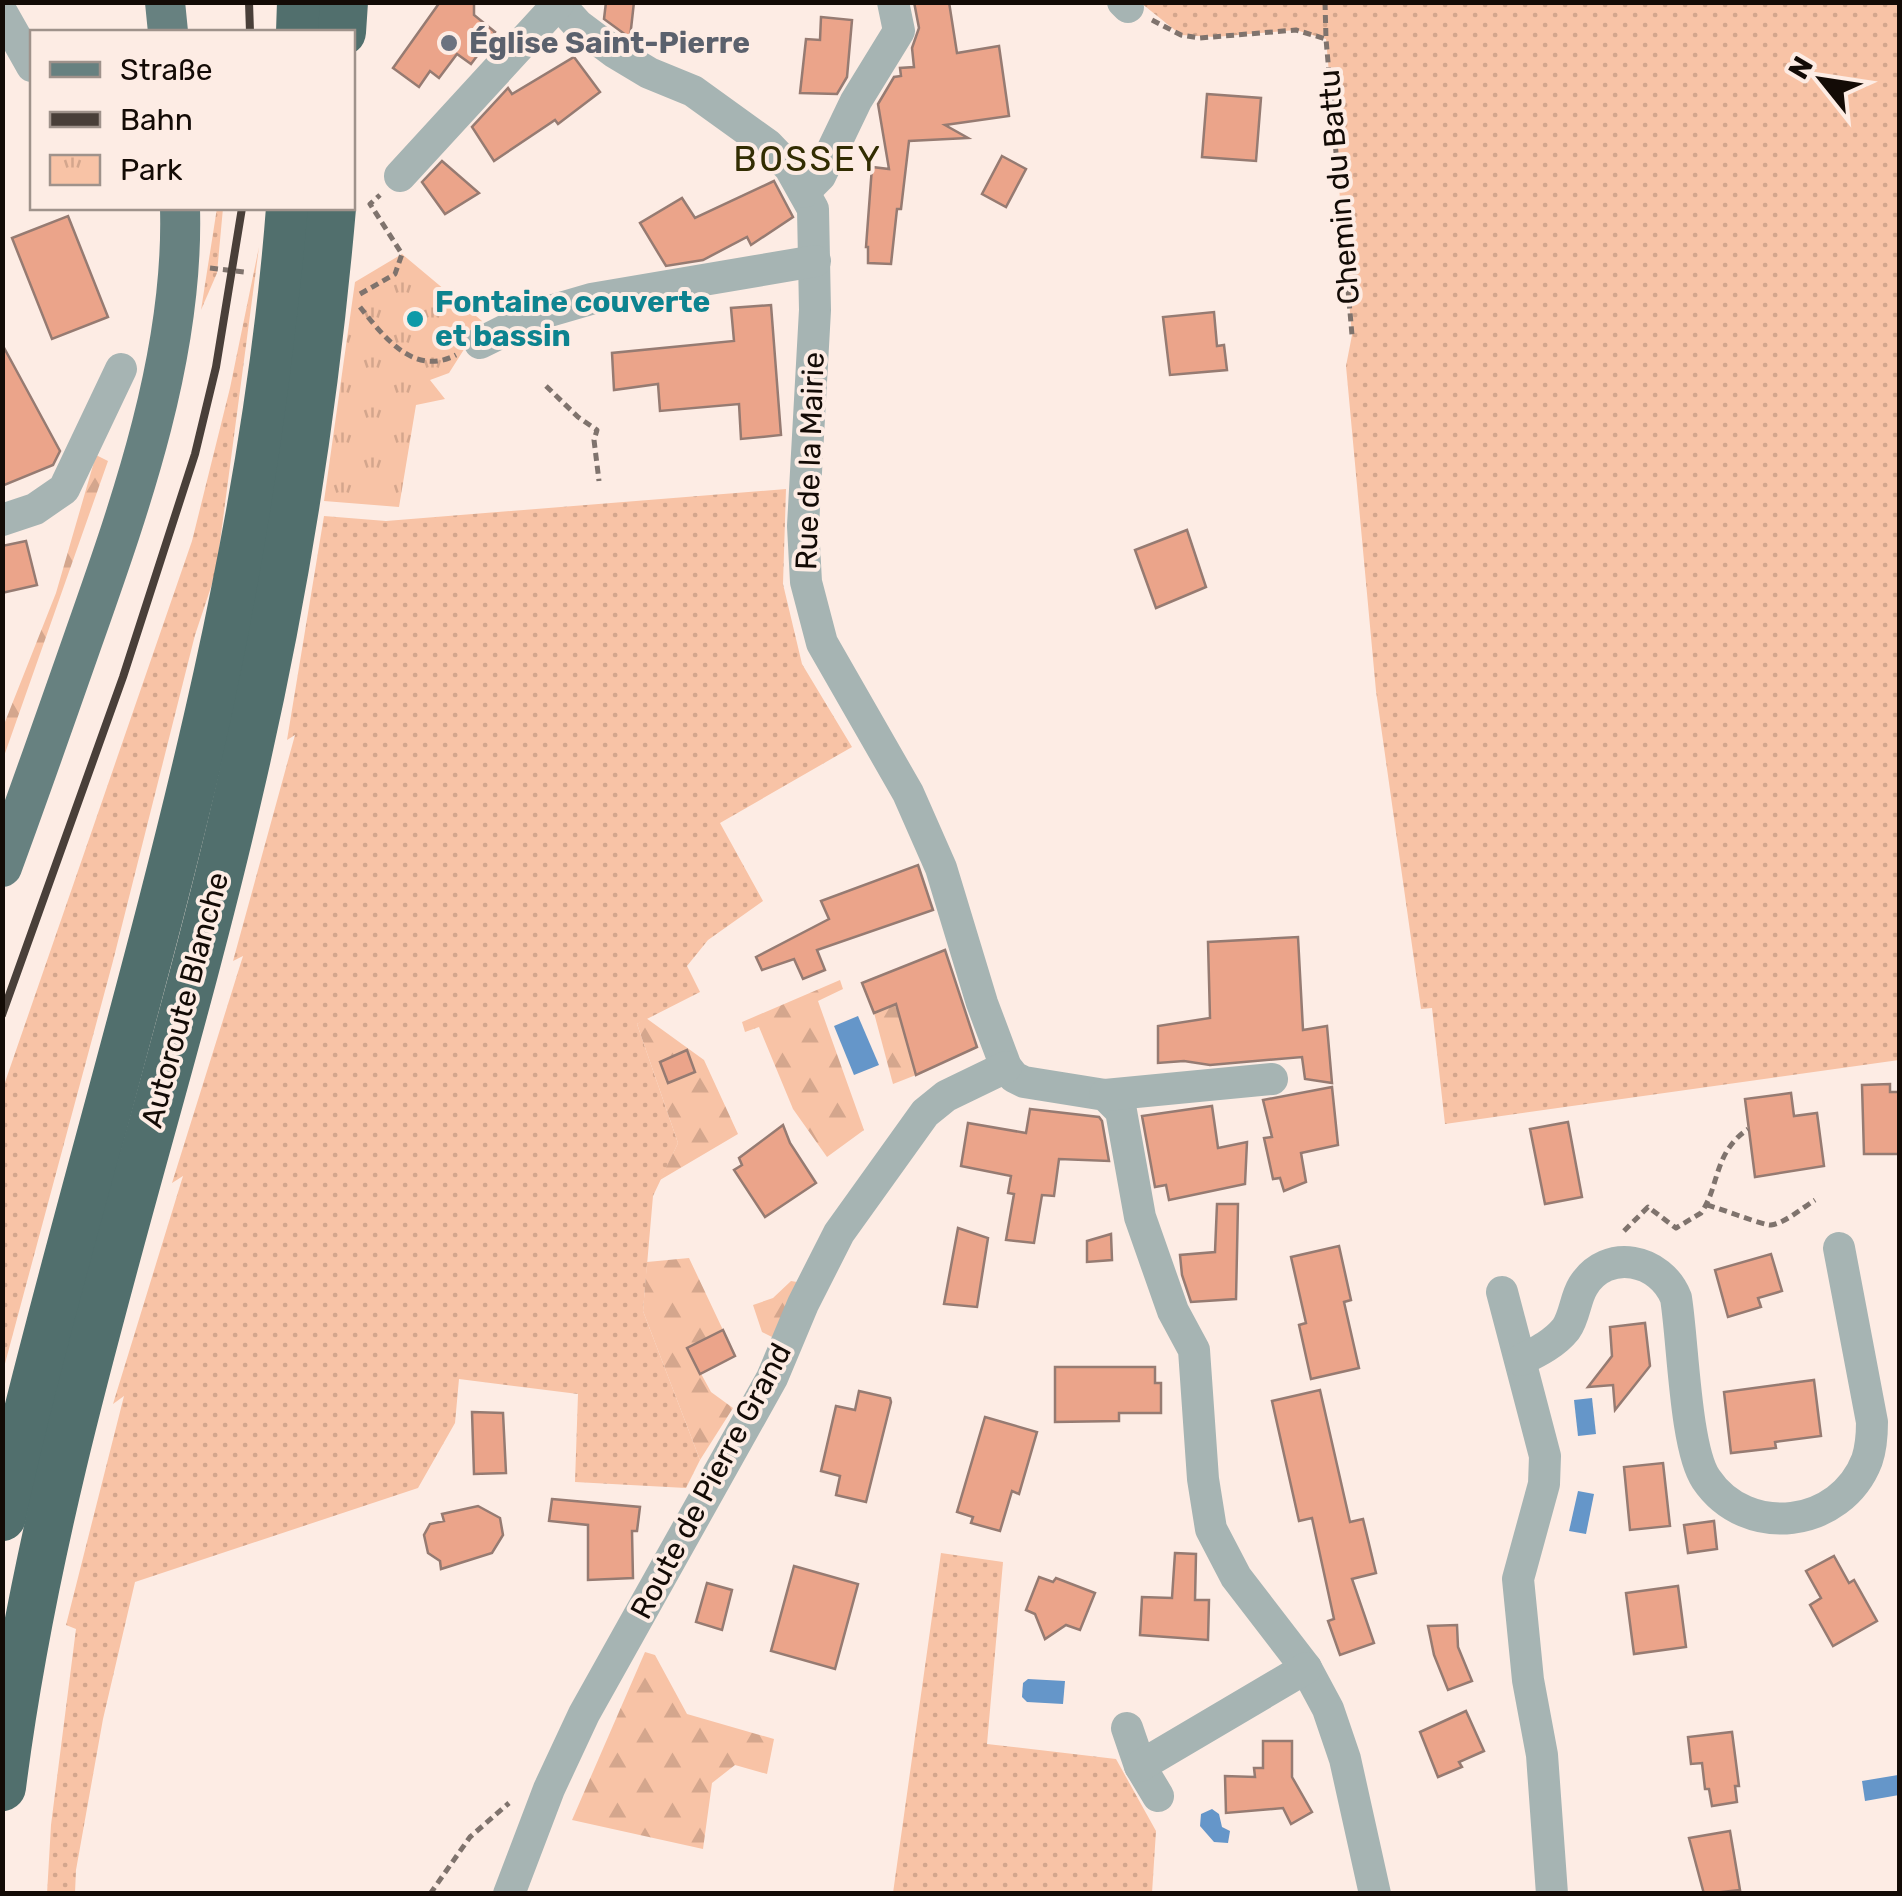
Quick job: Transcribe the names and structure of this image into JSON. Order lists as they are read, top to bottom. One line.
{"streets":{"highway":["Autoroute Blanche"],"street":["Rue de la Mairie","Route de Pierre Grand"],"path":["Chemin du Battu"]},"crossings":[["Rue de la Mairie","Route de Pierre Grand"]],"districts":["BOSSEY"],"places":["Église Saint-Pierre","Fontaine couverte et bassin"],"legend":["Straße","Bahn","Park"],"north":"top left"}
